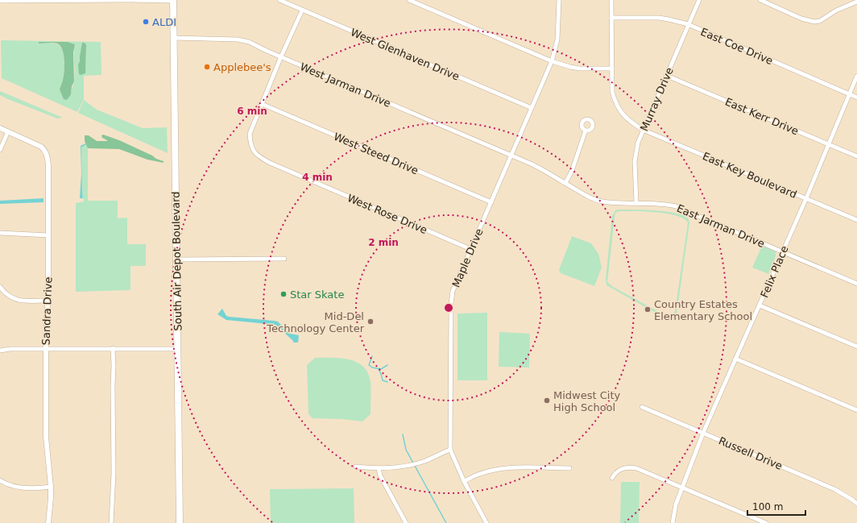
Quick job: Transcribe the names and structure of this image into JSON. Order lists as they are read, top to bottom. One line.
{"streets":{"main road":["South Air Depot Boulevard"],"street":["East Coe Drive","West Glenhaven Drive","West Jarman Drive","Murray Drive","East Kerr Drive","West Steed Drive","East Key Boulevard","West Rose Drive","East Jarman Drive","Maple Drive","Felix Place","Sandra Drive","Russell Drive"]},"crossings":[["East Coe Drive","Murray Drive"],["East Coe Drive","East Key Boulevard"],["East Coe Drive","Felix Place"],["West Glenhaven Drive","Maple Drive"],["West Jarman Drive","East Jarman Drive"],["West Jarman Drive","Maple Drive"],["West Jarman Drive","South Air Depot Boulevard"],["Murray Drive","East Kerr Drive"],["Murray Drive","East Key Boulevard"],["Murray Drive","East Jarman Drive"],["East Kerr Drive","Felix Place"],["West Steed Drive","West Rose Drive"],["West Steed Drive","Maple Drive"],["East Key Boulevard","Felix Place"],["West Rose Drive","Maple Drive"],["East Jarman Drive","Maple Drive"],["East Jarman Drive","Felix Place"],["Felix Place","Russell Drive"]],"places":["ALDI","Applebee's","Star Skate","Country Estates Elementary School","Mid-Del Technology Center","Midwest City High School"],"scale_bar":"100 m","rings":["6 min","4 min","2 min"]}
